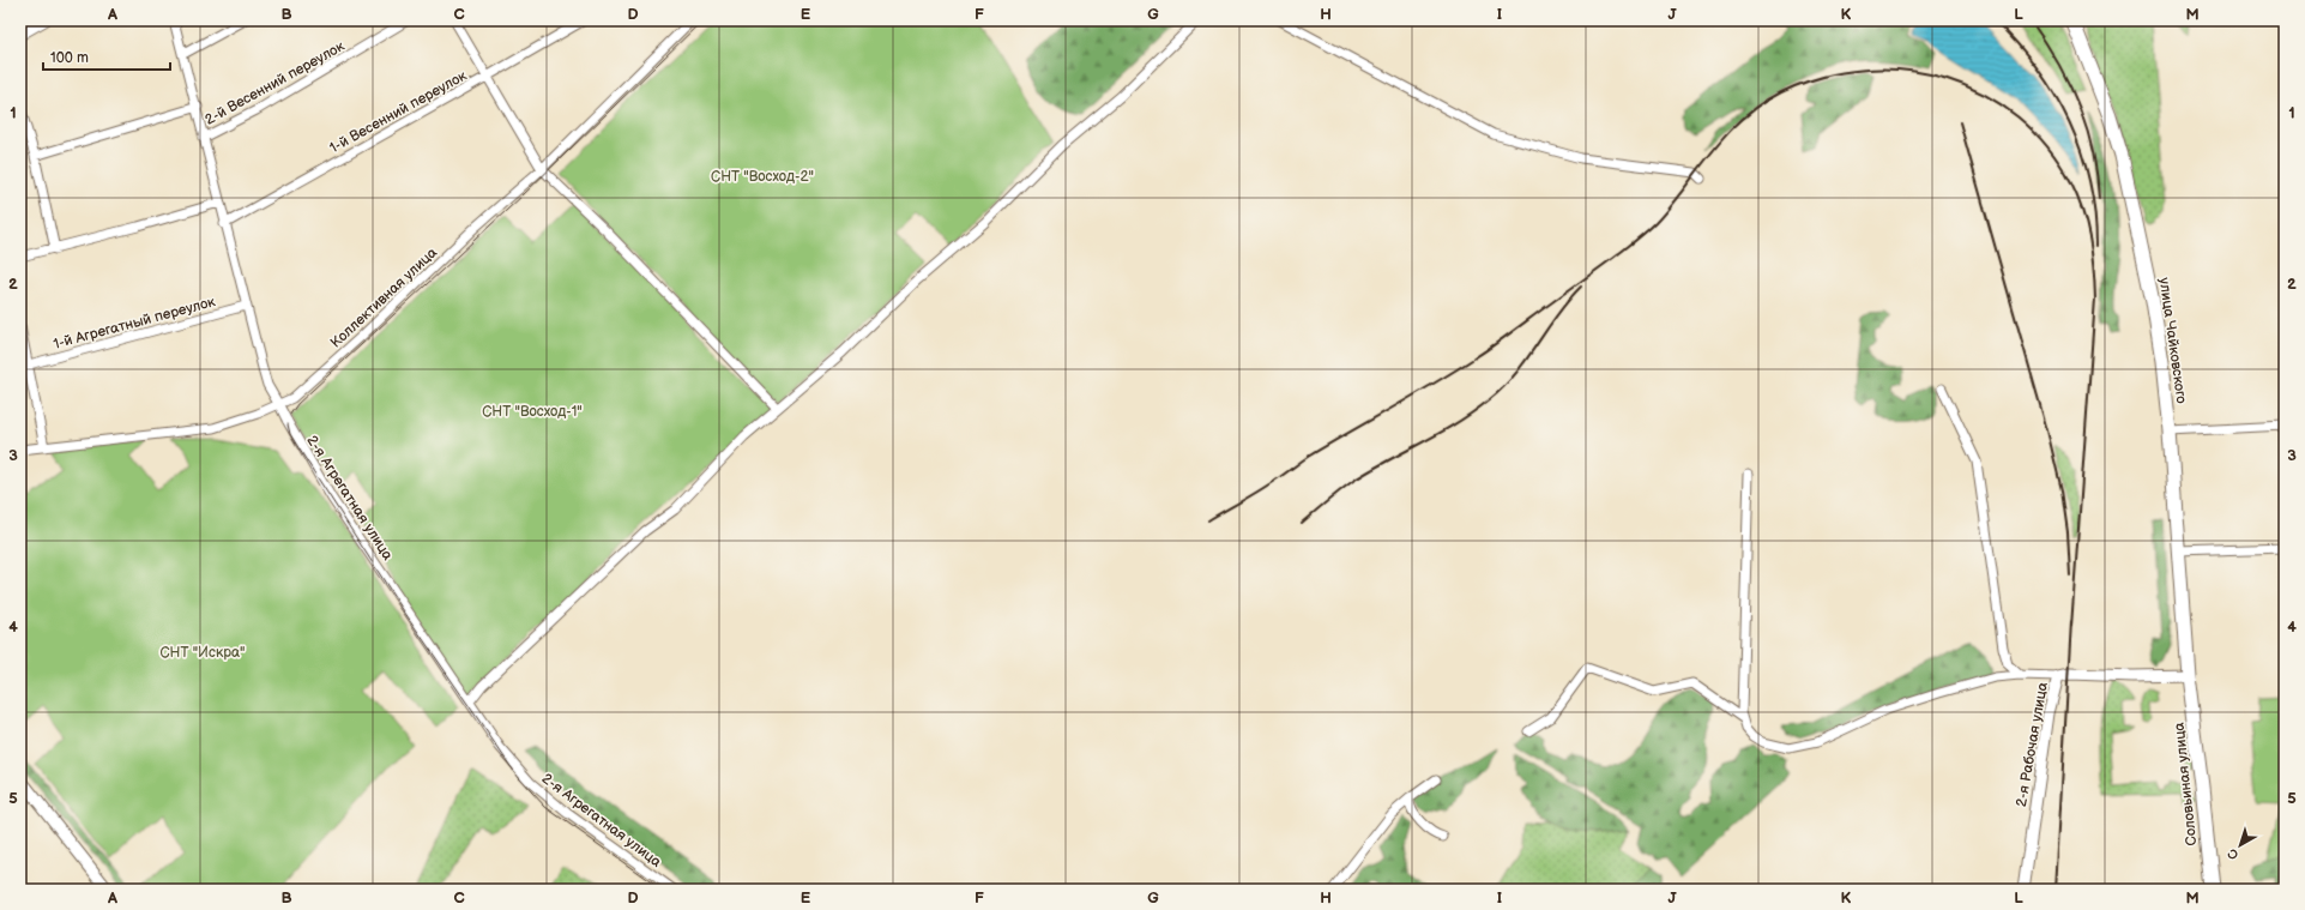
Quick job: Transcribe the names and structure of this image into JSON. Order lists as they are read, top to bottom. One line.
{"streets":{"main road":["улица Чайковского","2-я Рабочая улица","Соловьиная улица"],"street":["2-й Весенний переулок","1-й Весенний переулок","Коллективная улица","1-й Агрегатный переулок","2-я Агрегатная улица"]},"crossings":[["2-й Весенний переулок","2-я Агрегатная улица"],["1-й Весенний переулок","2-я Агрегатная улица"],["Коллективная улица","2-я Агрегатная улица"],["1-й Агрегатный переулок","2-я Агрегатная улица"],["улица Чайковского","2-я Рабочая улица"],["улица Чайковского","Соловьиная улица"],["2-я Рабочая улица","Соловьиная улица"]],"parks":["СНТ \"Восход-2\"","СНТ \"Восход-1\"","СНТ \"Искра\""],"scale_bar":"100 m","north":"bottom left","grid":{"columns":["A","B","C","D","E","F","G","H","I","J","K","L","M"],"rows":["1","2","3","4","5"]}}
